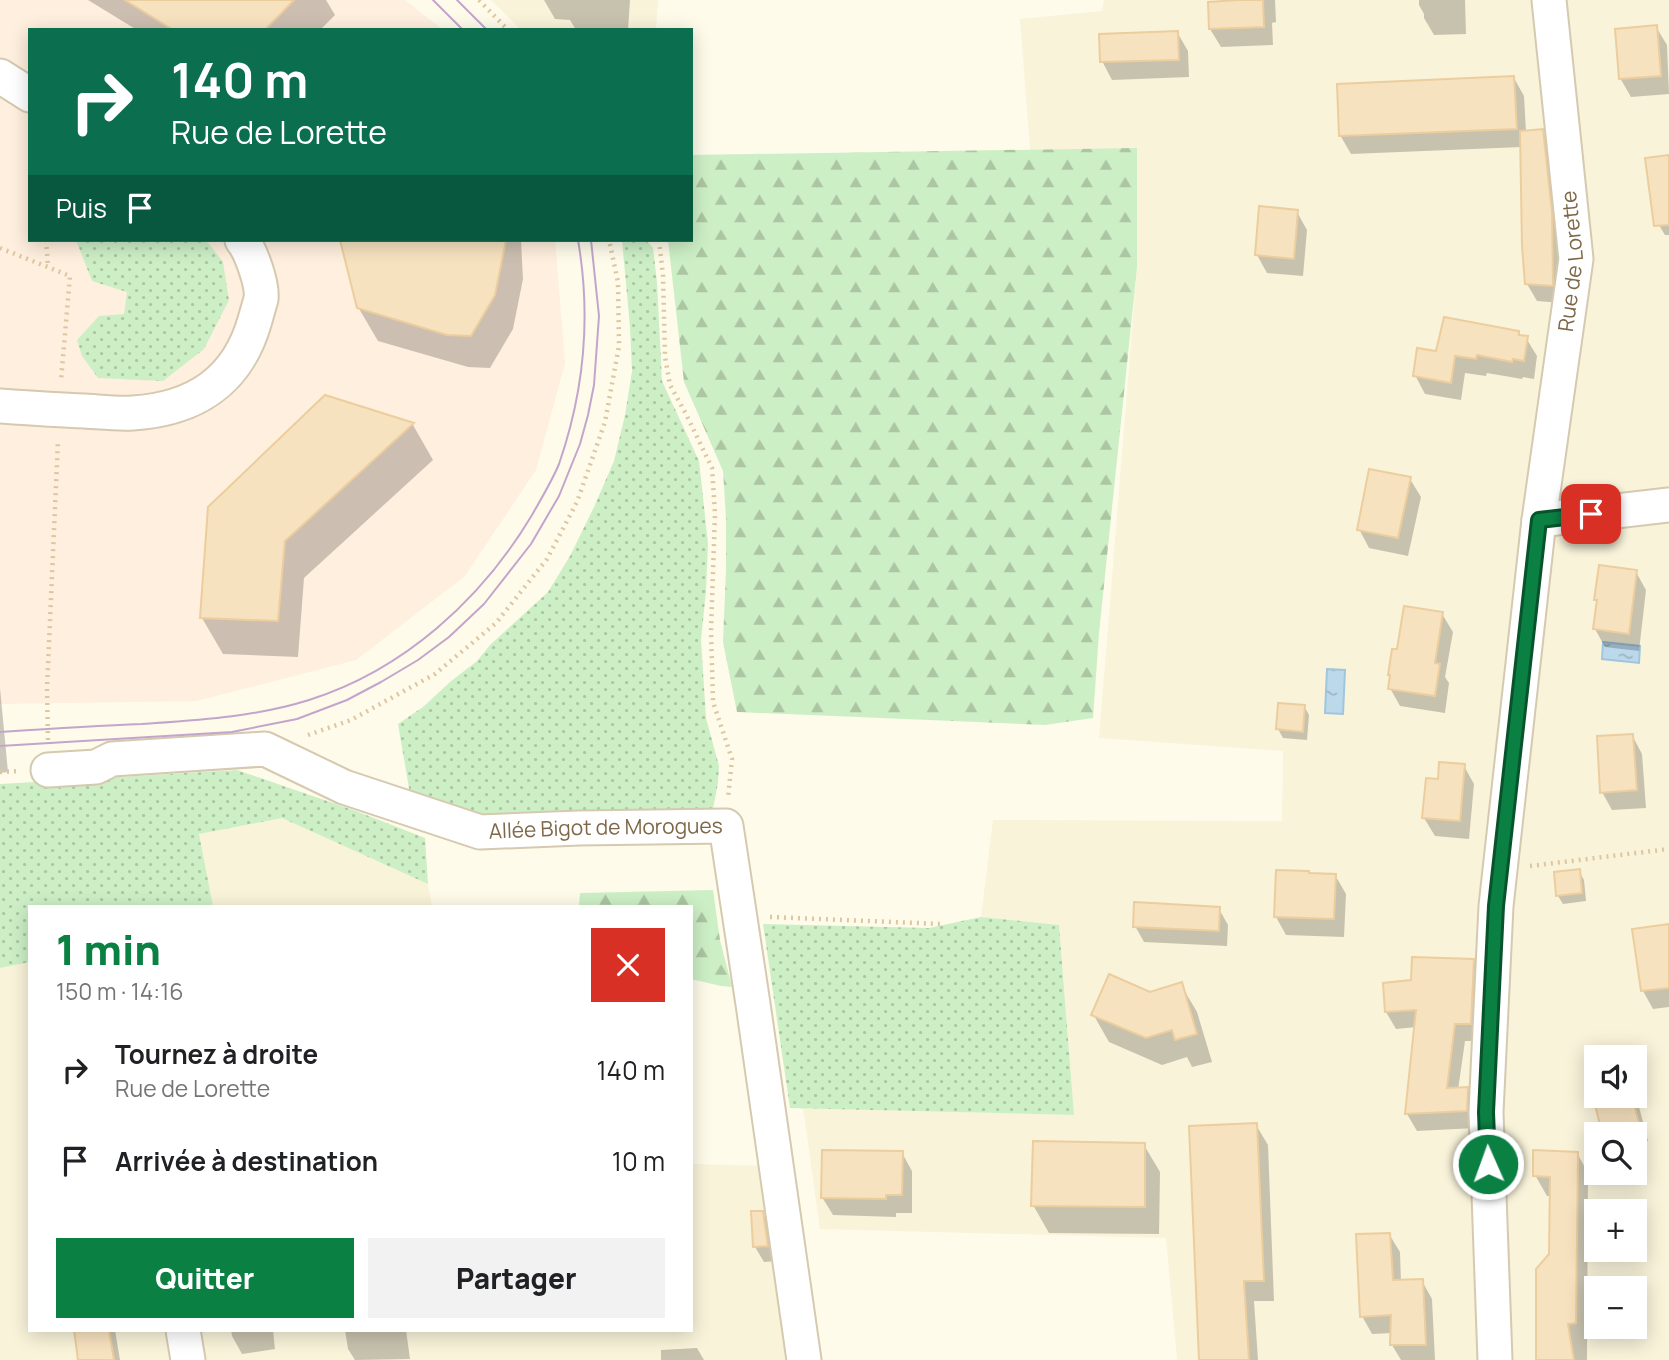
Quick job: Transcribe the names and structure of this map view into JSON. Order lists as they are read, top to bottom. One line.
{"streets":{"street":["Rue de Lorette","Allée Bigot de Morogues"]},"page":{"turn":["140 m","Rue de Lorette"],"then":"Puis","heading":["1 min","150 m · 14:16"],"list":[{"name":"Tournez à droite","note":"Rue de Lorette","value":"140 m"},{"name":"Arrivée à destination","value":"10 m"}],"map_buttons":["+","−"],"buttons":["Quitter","Partager"]}}
